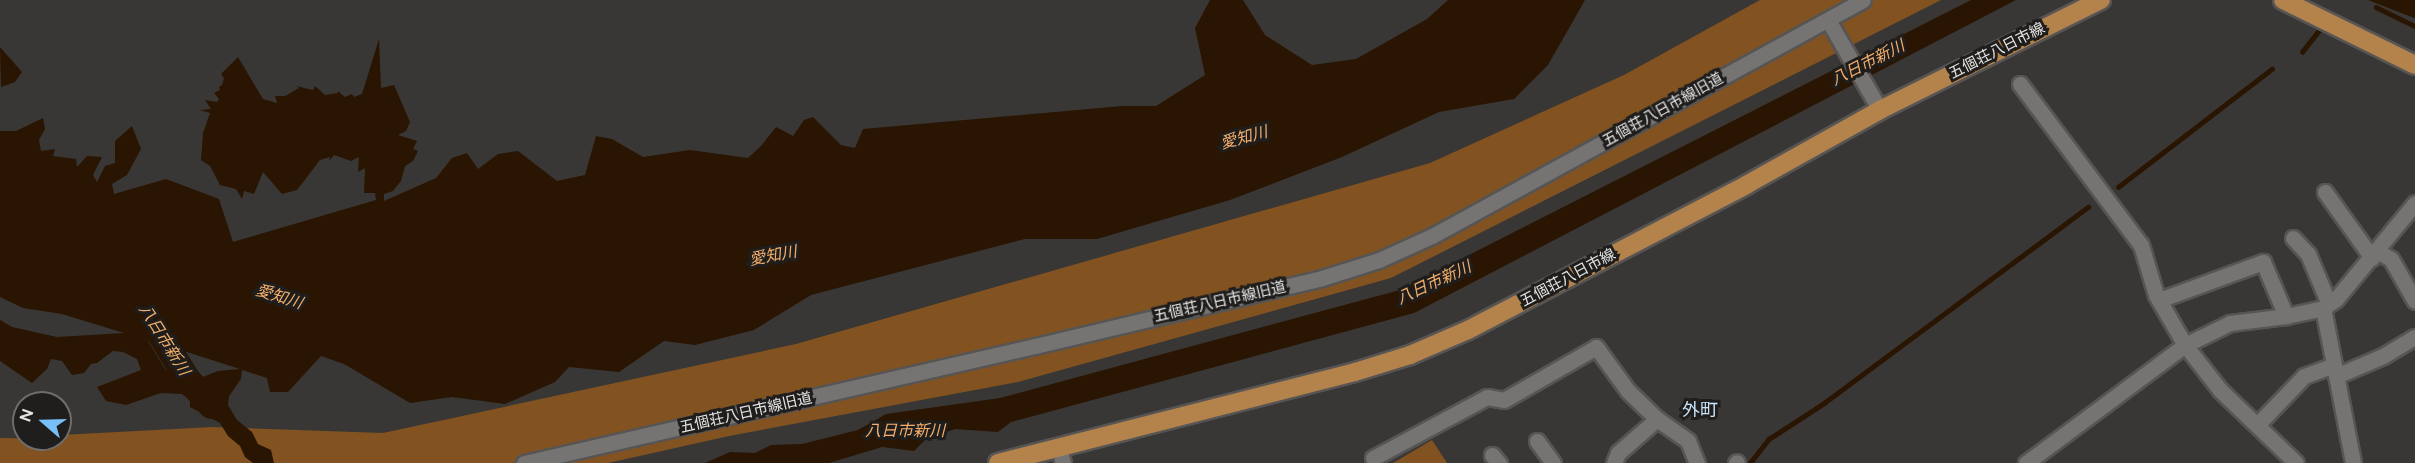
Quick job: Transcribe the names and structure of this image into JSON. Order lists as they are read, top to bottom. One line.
{"streets":{"main road":["五個荘八日市線"],"street":["五個荘八日市線旧道"]},"districts":["外町"],"water":["八日市新川","愛知川"],"north":"left"}
